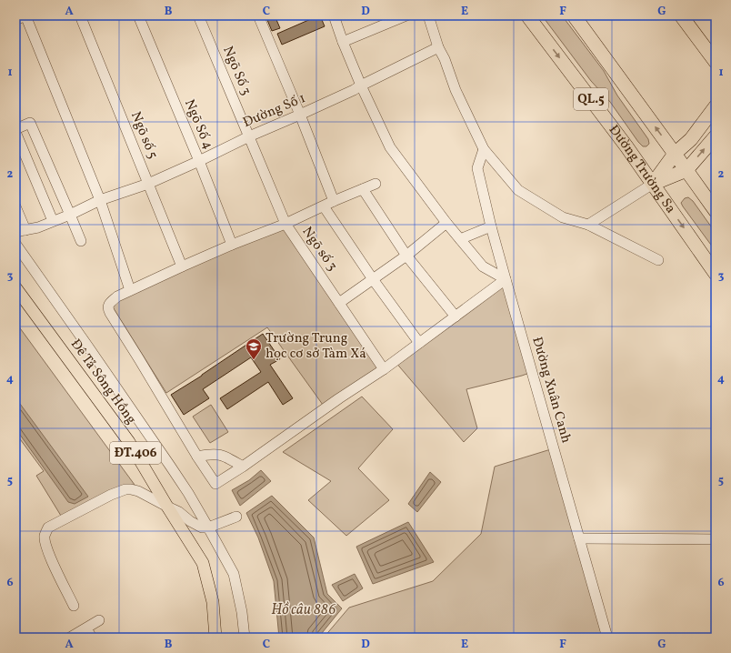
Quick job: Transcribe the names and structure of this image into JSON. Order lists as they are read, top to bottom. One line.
{"streets":{"highway":["QL.5","Đường Trường Sa"],"main road":["Đê Tả Sông Hồng","ĐT.406"],"street":["Ngõ Số 3","Đường Số 1","Ngõ Số 4","Ngõ số 5","Ngõ số 3","Đường Xuân Canh"]},"crossings":[["Ngõ Số 3","Đường Số 1"],["Ngõ Số 3","Ngõ số 3"],["Đường Số 1","Ngõ Số 4"],["Đường Số 1","Ngõ số 5"],["Đường Số 1","Ngõ số 3"]],"water":["Hồ câu 886"],"places":{"school or university":["Trường Trung học cơ sở Tàm Xá"]},"grid":{"columns":["A","B","C","D","E","F","G"],"rows":["1","2","3","4","5","6"]}}
